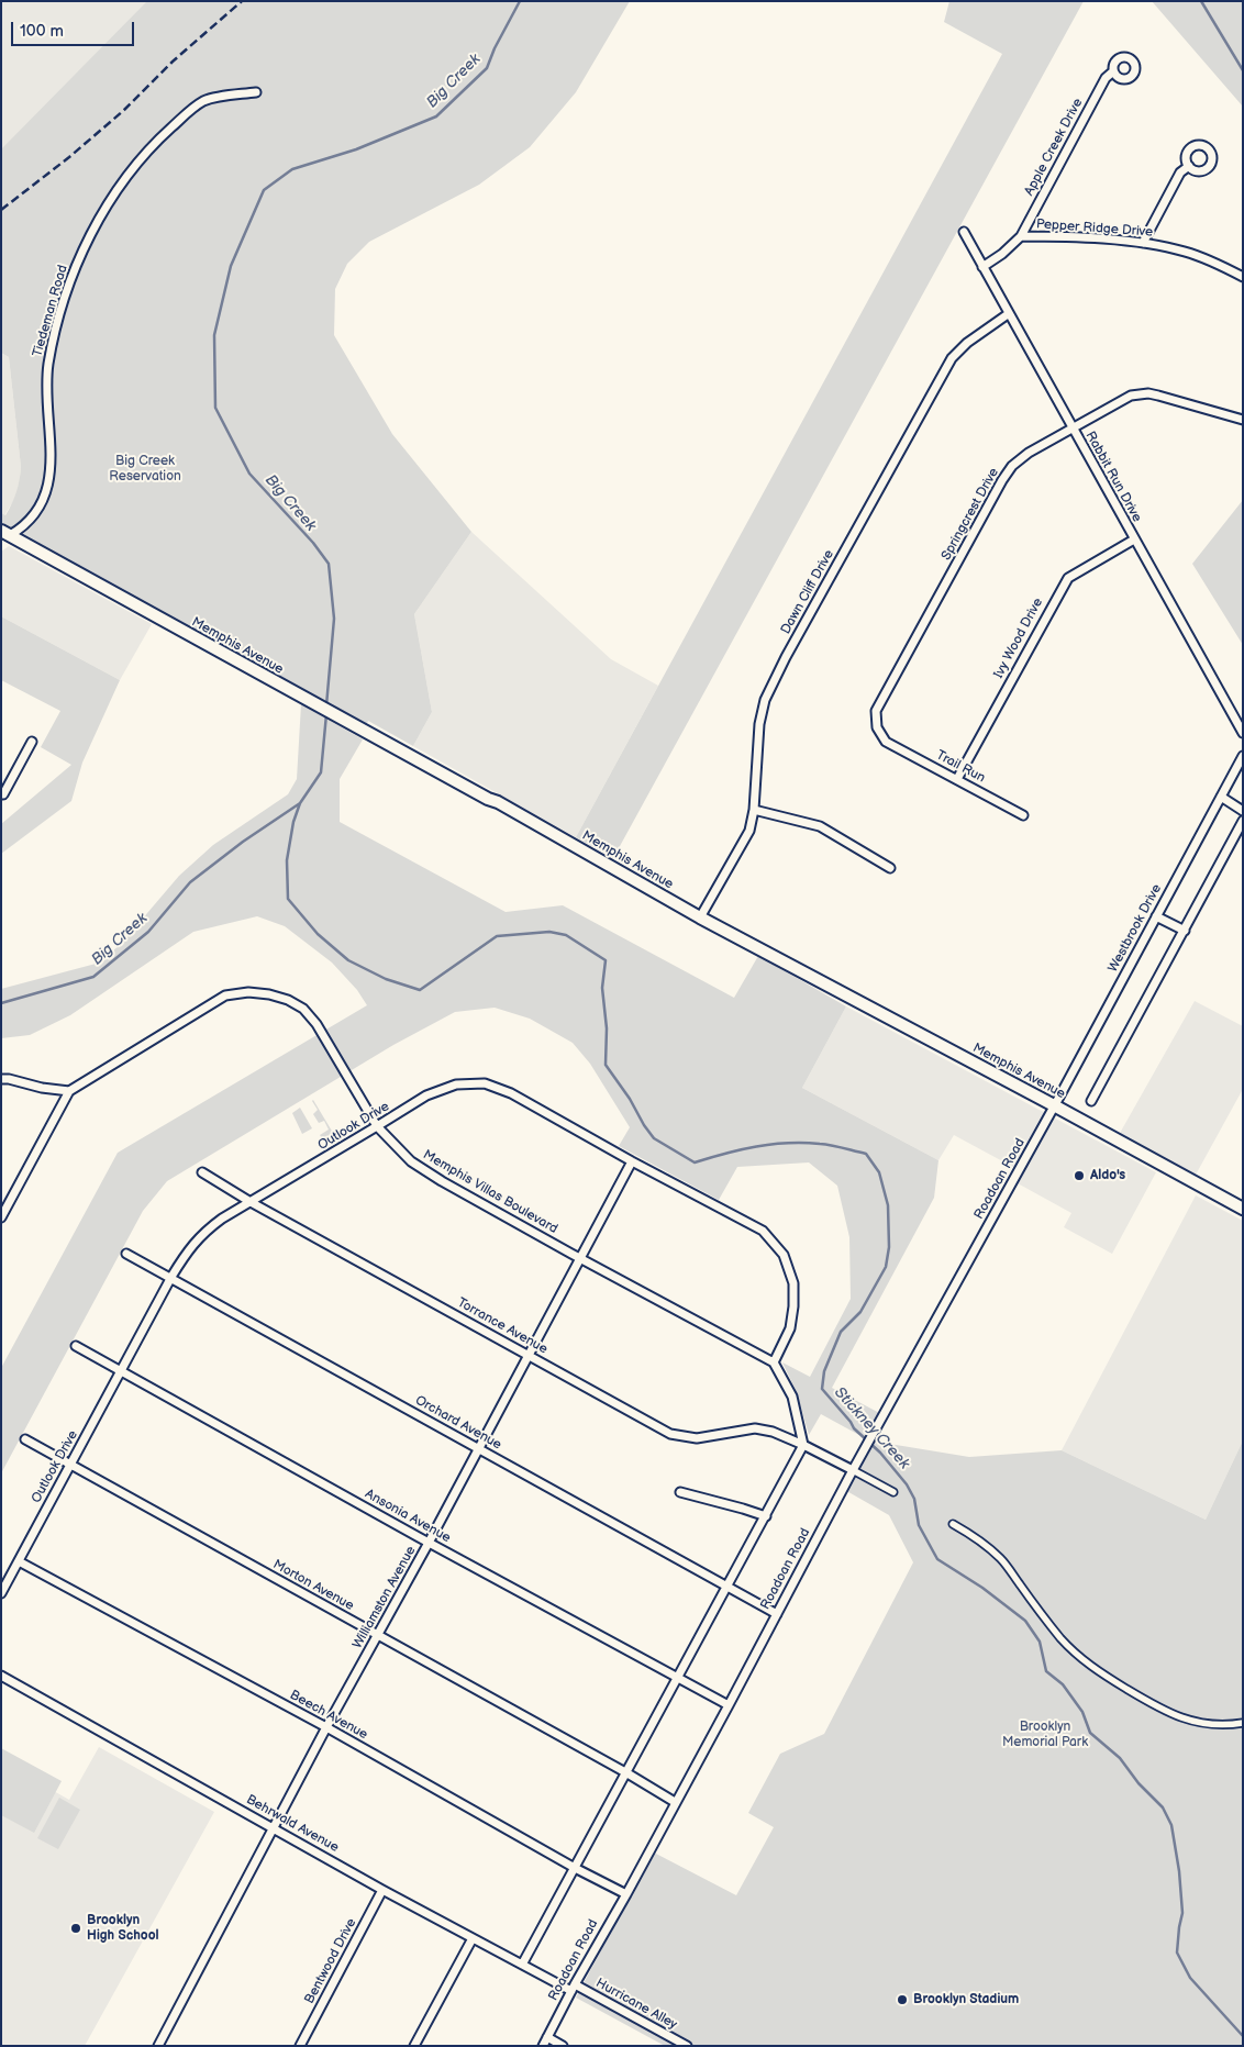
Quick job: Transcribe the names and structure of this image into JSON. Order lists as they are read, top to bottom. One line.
{"streets":{"main road":["Memphis Avenue"],"street":["Apple Creek Drive","Pepper Ridge Drive","Tiedeman Road","Rabbit Run Drive","Springcrest Drive","Dawn Cliff Drive","Ivy Wood Drive","Trail Run","Westbrook Drive","Outlook Drive","Roadoan Road","Memphis Villas Boulevard","Torrance Avenue","Orchard Avenue","Ansonia Avenue","Morton Avenue","Williamston Avenue","Beech Avenue","Behrwald Avenue","Bentwood Drive","Hurricane Alley"]},"crossings":[["Apple Creek Drive","Pepper Ridge Drive"],["Pepper Ridge Drive","Rabbit Run Drive"],["Tiedeman Road","Memphis Avenue"],["Rabbit Run Drive","Springcrest Drive"],["Rabbit Run Drive","Dawn Cliff Drive"],["Rabbit Run Drive","Ivy Wood Drive"],["Springcrest Drive","Trail Run"],["Dawn Cliff Drive","Memphis Avenue"],["Ivy Wood Drive","Trail Run"],["Memphis Avenue","Westbrook Drive"],["Memphis Avenue","Roadoan Road"],["Westbrook Drive","Roadoan Road"],["Outlook Drive","Memphis Villas Boulevard"],["Outlook Drive","Torrance Avenue"],["Outlook Drive","Orchard Avenue"],["Outlook Drive","Ansonia Avenue"],["Outlook Drive","Morton Avenue"],["Outlook Drive","Williamston Avenue"],["Outlook Drive","Beech Avenue"],["Roadoan Road","Orchard Avenue"],["Roadoan Road","Ansonia Avenue"],["Roadoan Road","Morton Avenue"],["Roadoan Road","Beech Avenue"],["Roadoan Road","Behrwald Avenue"],["Roadoan Road","Hurricane Alley"],["Memphis Villas Boulevard","Williamston Avenue"],["Torrance Avenue","Williamston Avenue"],["Orchard Avenue","Williamston Avenue"],["Ansonia Avenue","Williamston Avenue"],["Morton Avenue","Williamston Avenue"],["Williamston Avenue","Beech Avenue"],["Williamston Avenue","Behrwald Avenue"],["Behrwald Avenue","Bentwood Drive"],["Behrwald Avenue","Hurricane Alley"]],"water":["Big Creek","Stickney Creek"],"parks":["Big Creek Reservation","Brooklyn Memorial Park"],"places":["Aldo's","Brooklyn High School","Brooklyn Stadium"],"scale_bar":"100 m"}
